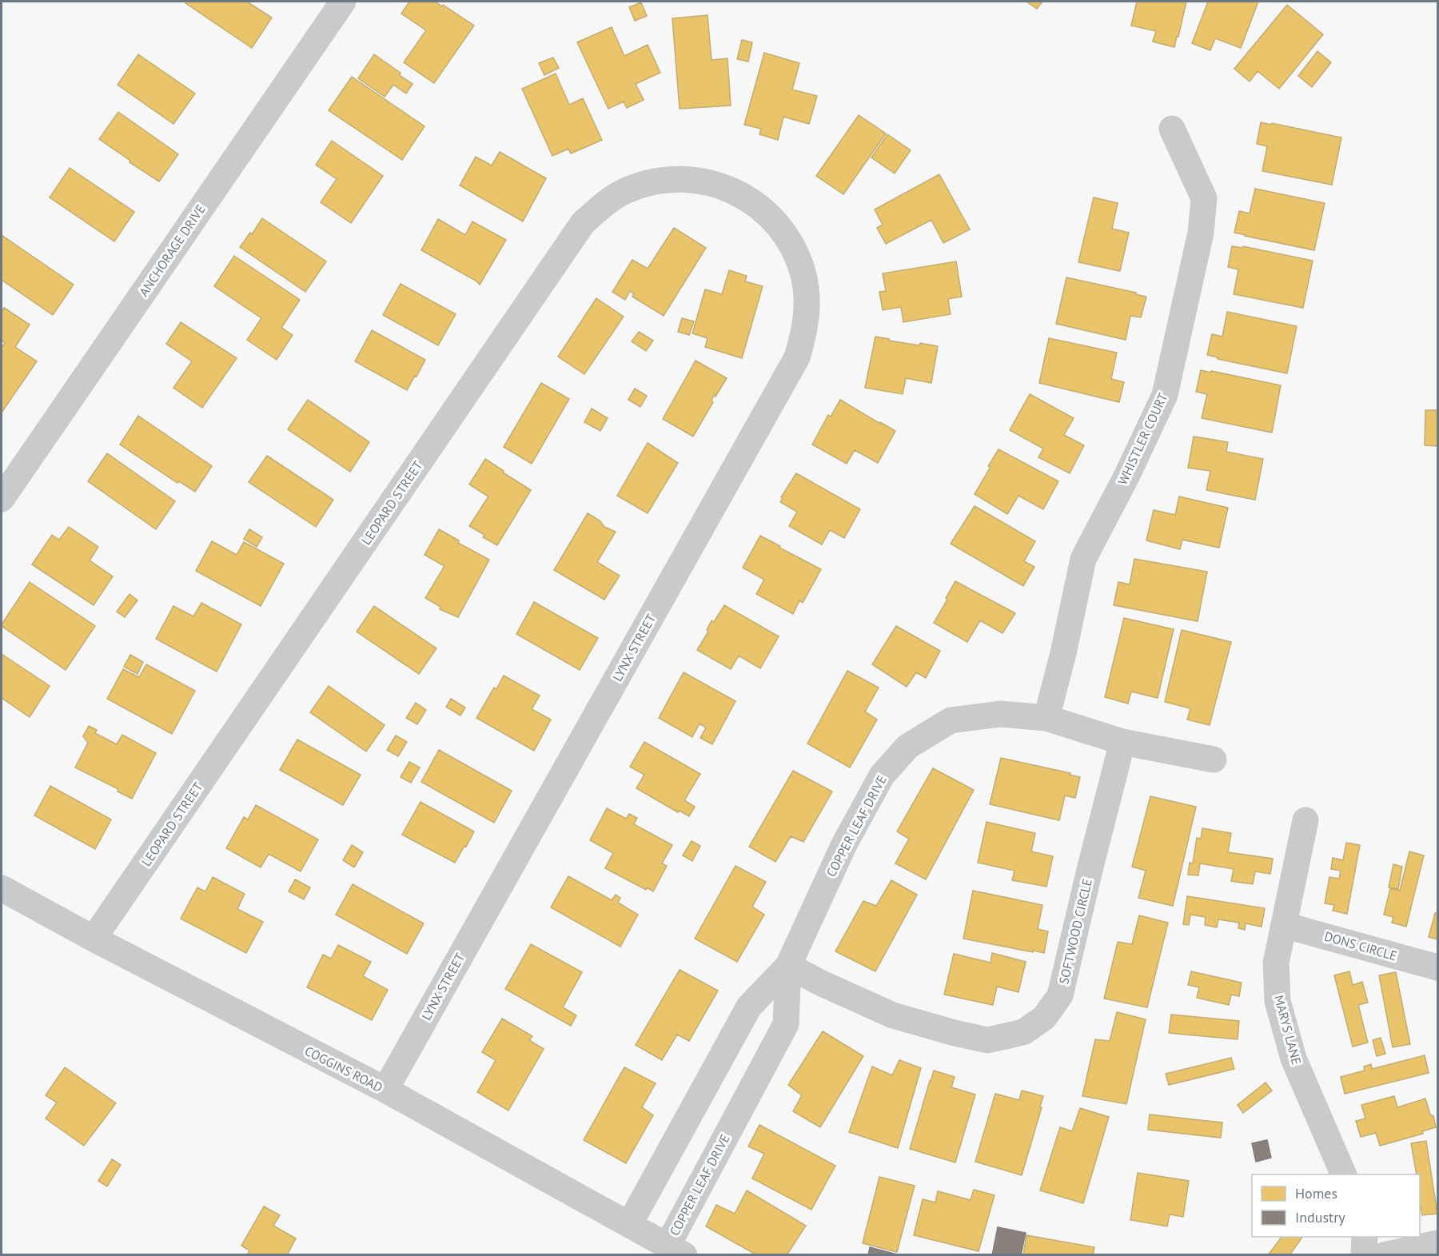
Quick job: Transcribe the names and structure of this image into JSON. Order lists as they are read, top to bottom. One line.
{"streets":{"street":["ANCHORAGE DRIVE","WHISTLER COURT","LEOPARD STREET","LYNX STREET","COPPER LEAF DRIVE","SOFTWOOD CIRCLE","DONS CIRCLE","MARYS LANE","COGGINS ROAD"]},"crossings":[["WHISTLER COURT","COPPER LEAF DRIVE"],["LEOPARD STREET","LYNX STREET"],["LEOPARD STREET","COGGINS ROAD"],["LYNX STREET","COGGINS ROAD"],["COPPER LEAF DRIVE","SOFTWOOD CIRCLE"],["COPPER LEAF DRIVE","COGGINS ROAD"],["DONS CIRCLE","MARYS LANE"]],"legend":["Homes","Industry"]}
